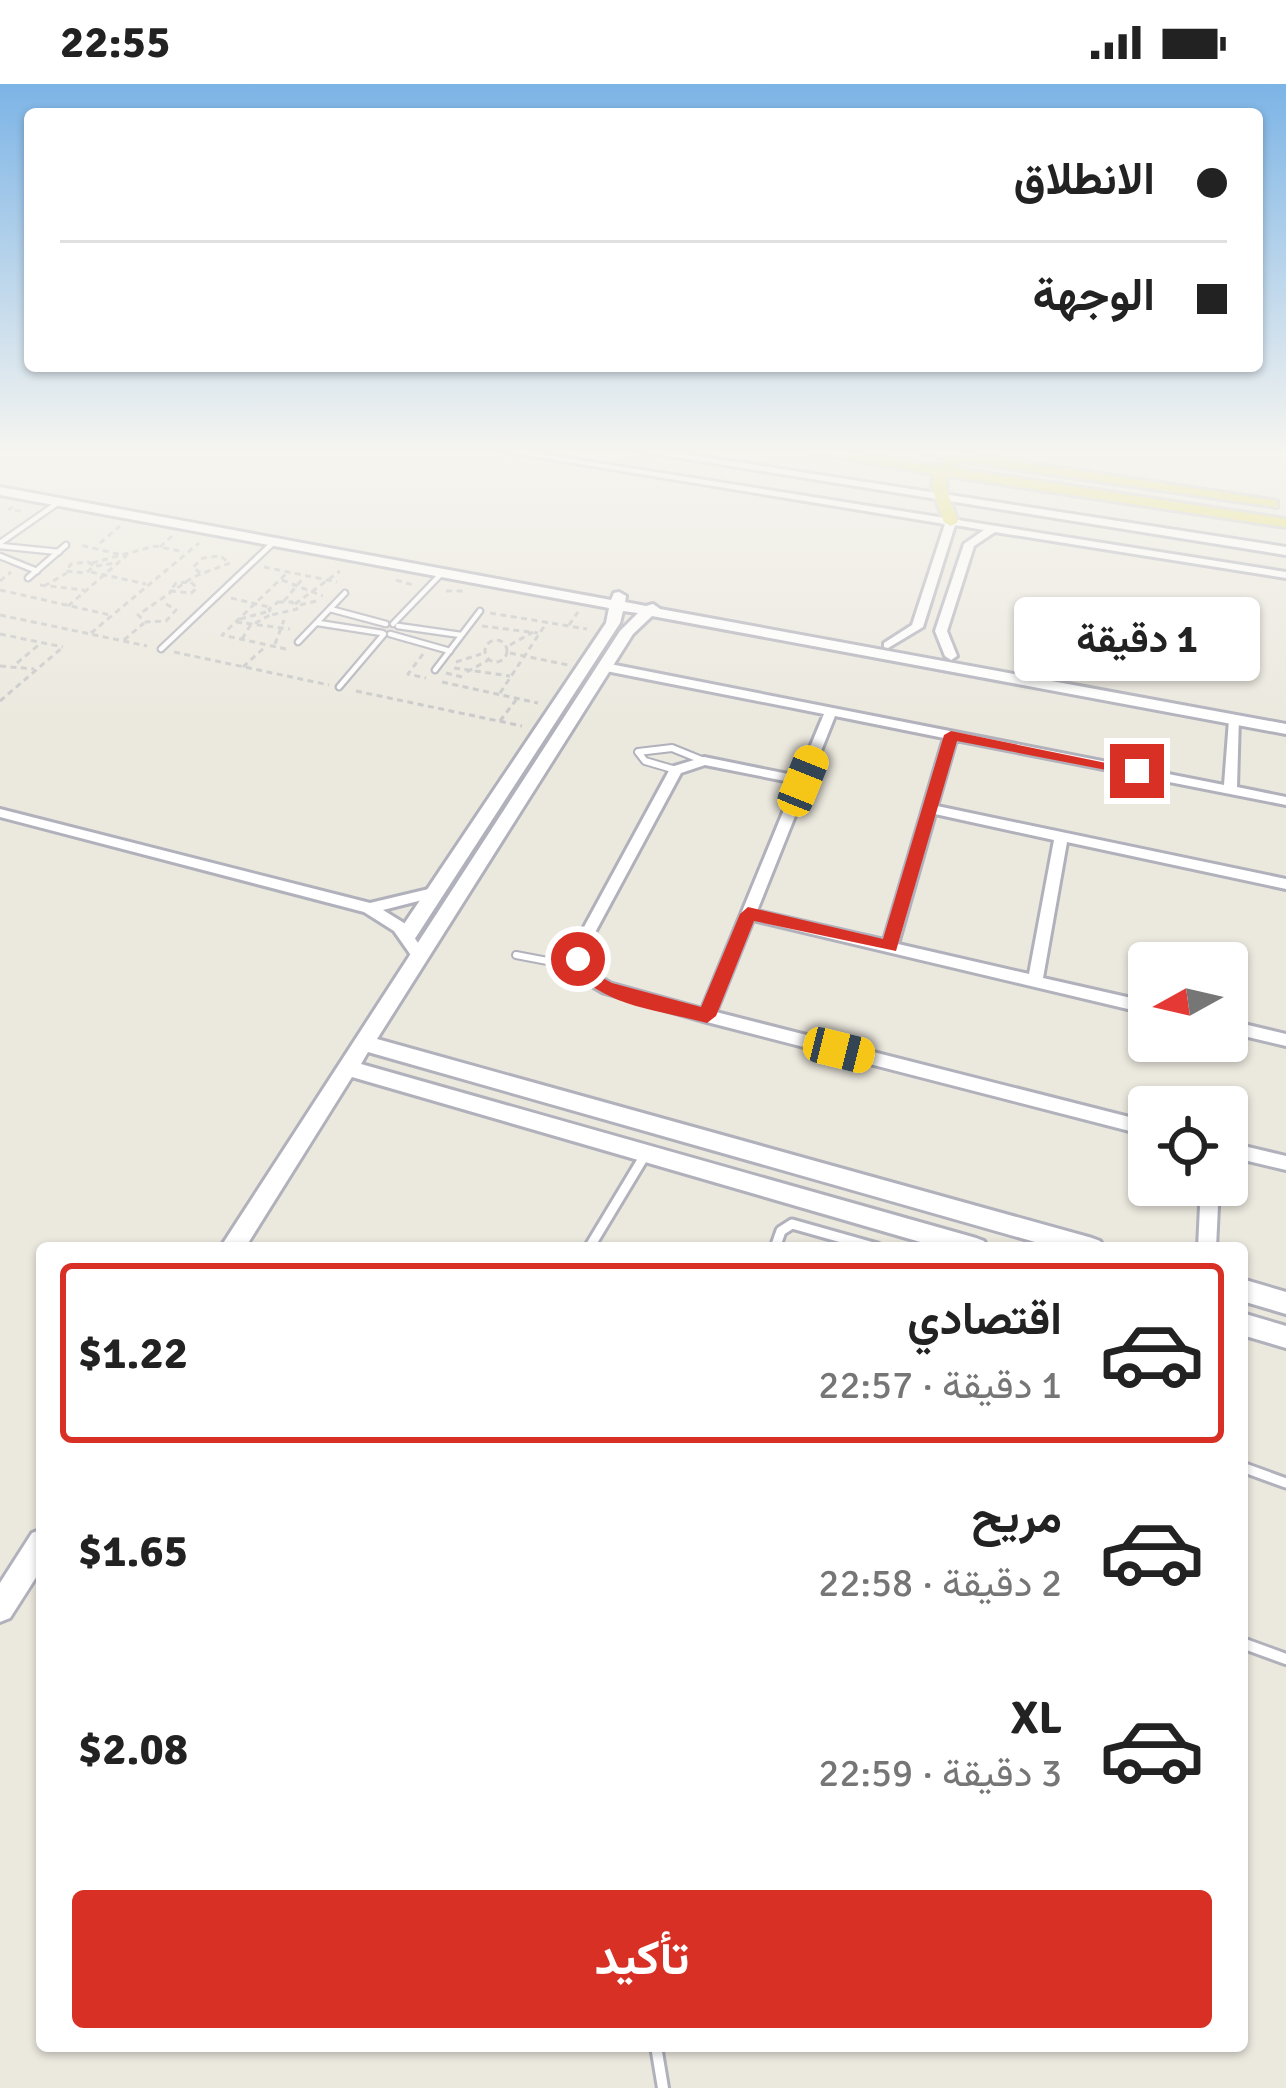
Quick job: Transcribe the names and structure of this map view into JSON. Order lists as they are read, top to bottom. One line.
{"north":"left","page":{"status":"22:55","banner":["الانطلاق","الوجهة"],"bubble":"1 دقيقة","list":[{"name":"اقتصادي","note":"1 دقيقة · 22:57","value":"$1.22"},{"name":"مريح","note":"2 دقيقة · 22:58","value":"$1.65"},{"name":"XL","note":"3 دقيقة · 22:59","value":"$2.08"}],"buttons":"تأكيد"}}
